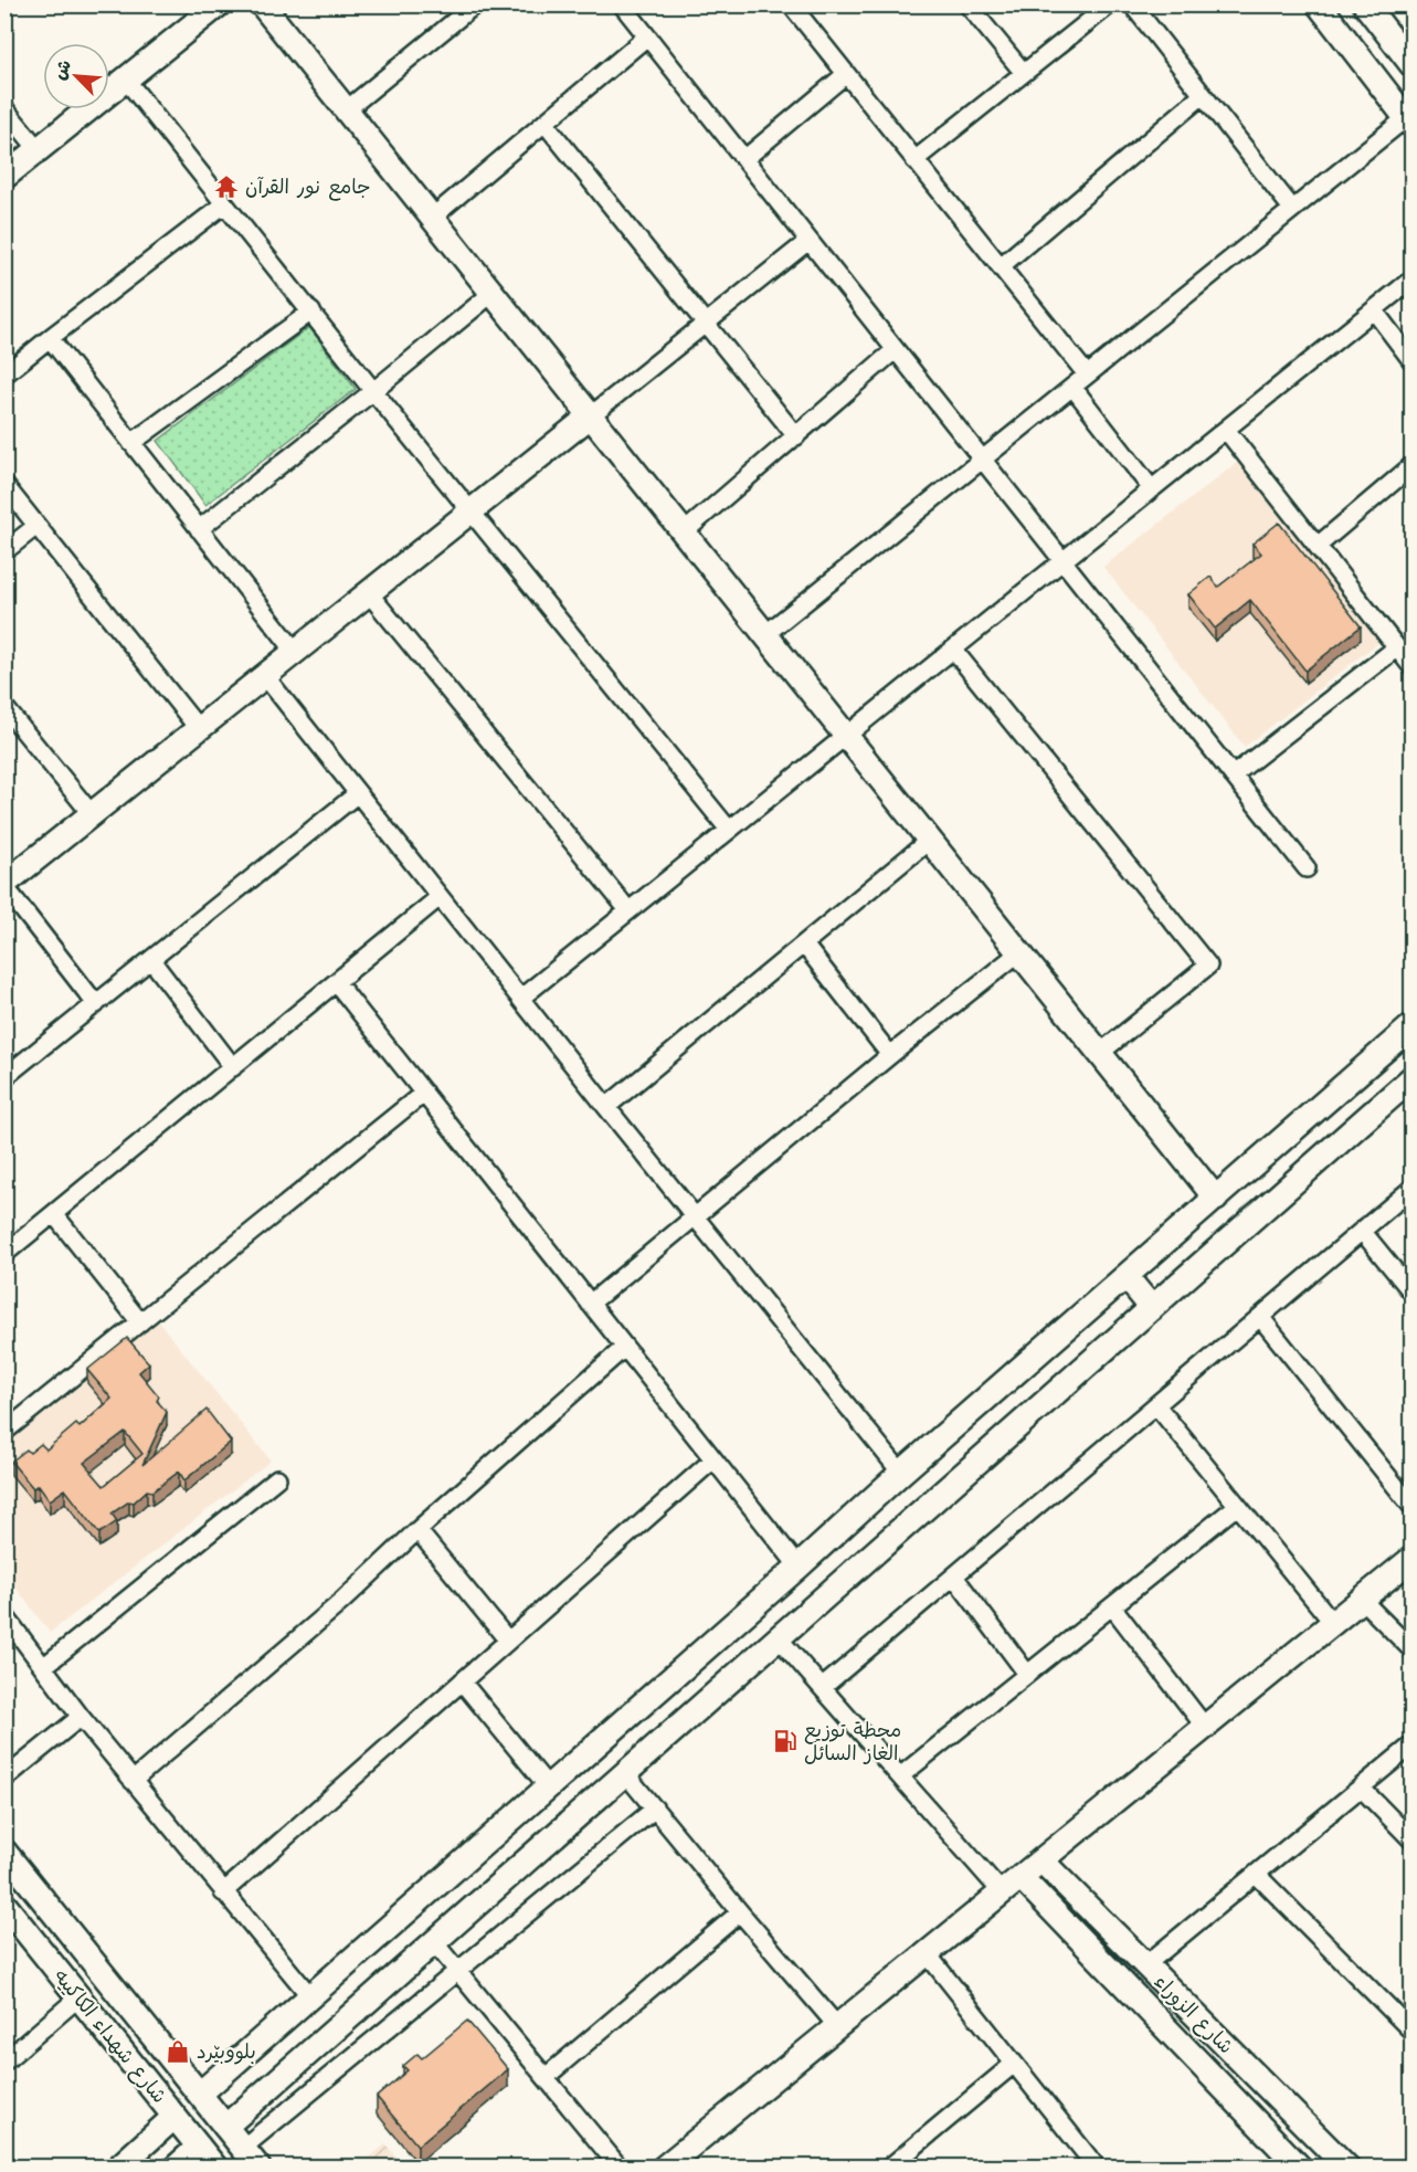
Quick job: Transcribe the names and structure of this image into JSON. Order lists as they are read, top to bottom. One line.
{"streets":{"street":["شارع الزوراء","شارع شهداء الكاكييه"]},"places":{"temple":["جامع نور القرآن"],"fuel station":["محطة توزيع الغاز السائل"],"shop":["بلووبێرد"]},"north":"top left"}
